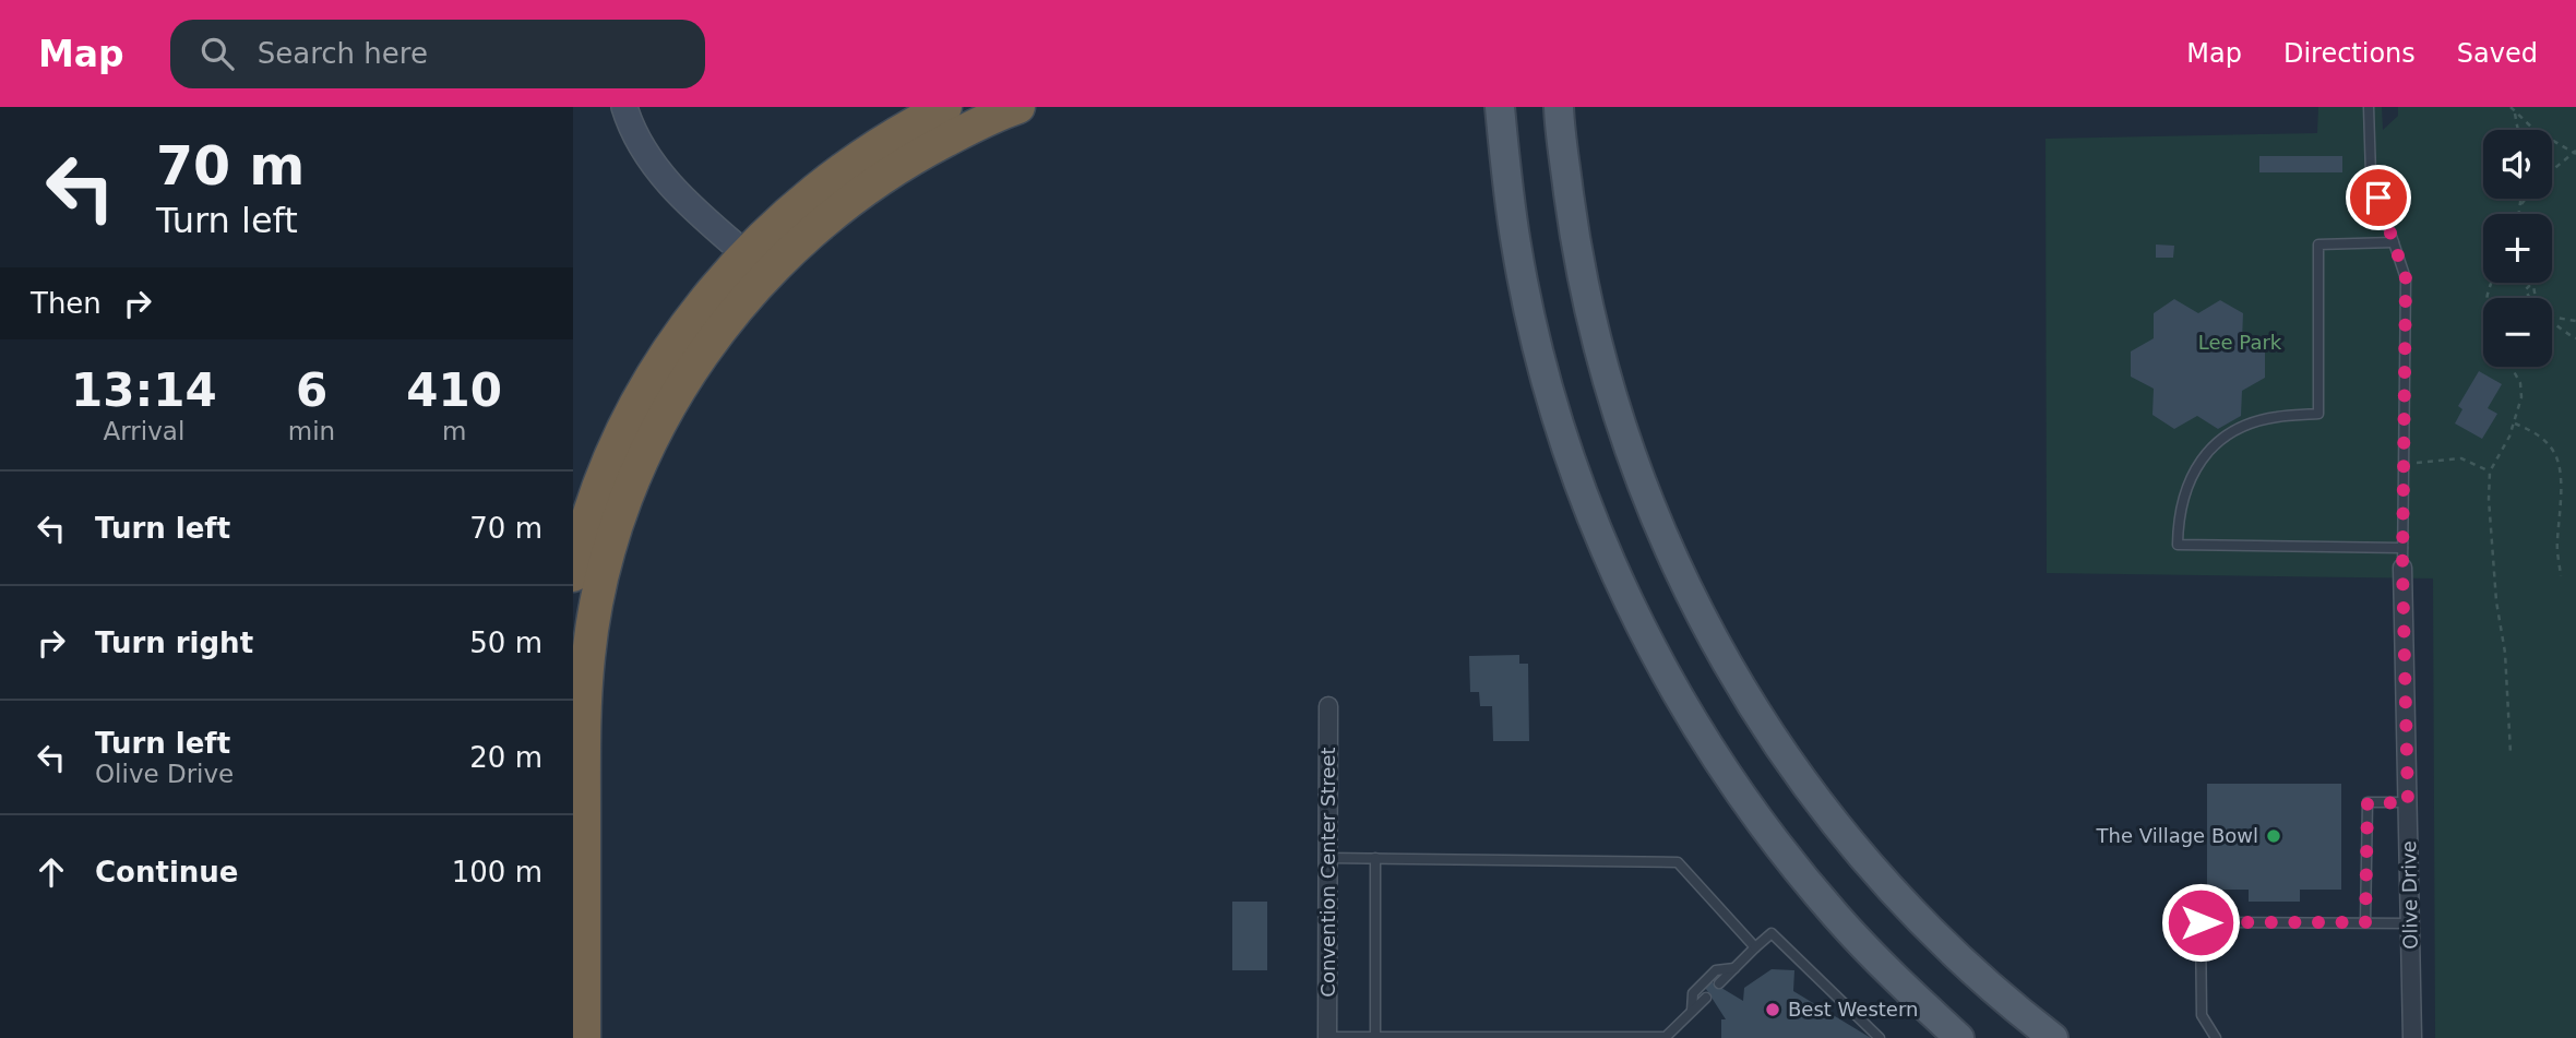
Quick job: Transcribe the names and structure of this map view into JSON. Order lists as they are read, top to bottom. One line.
{"streets":{"street":["Convention Center Street","Olive Drive"]},"parks":["Lee Park"],"places":["The Village Bowl","Best Western"],"page":{"header":"Map","search":"Search here","nav":["Map","Directions","Saved"],"turn":["70 m","Turn left"],"map_buttons":["+","−"],"then":"Then","eta":["13:14","Arrival","6","min","410","m"],"list":[{"name":"Turn left","value":"70 m"},{"name":"Turn right","value":"50 m"},{"name":"Turn left","note":"Olive Drive","value":"20 m"},{"name":"Continue","value":"100 m"}]}}
